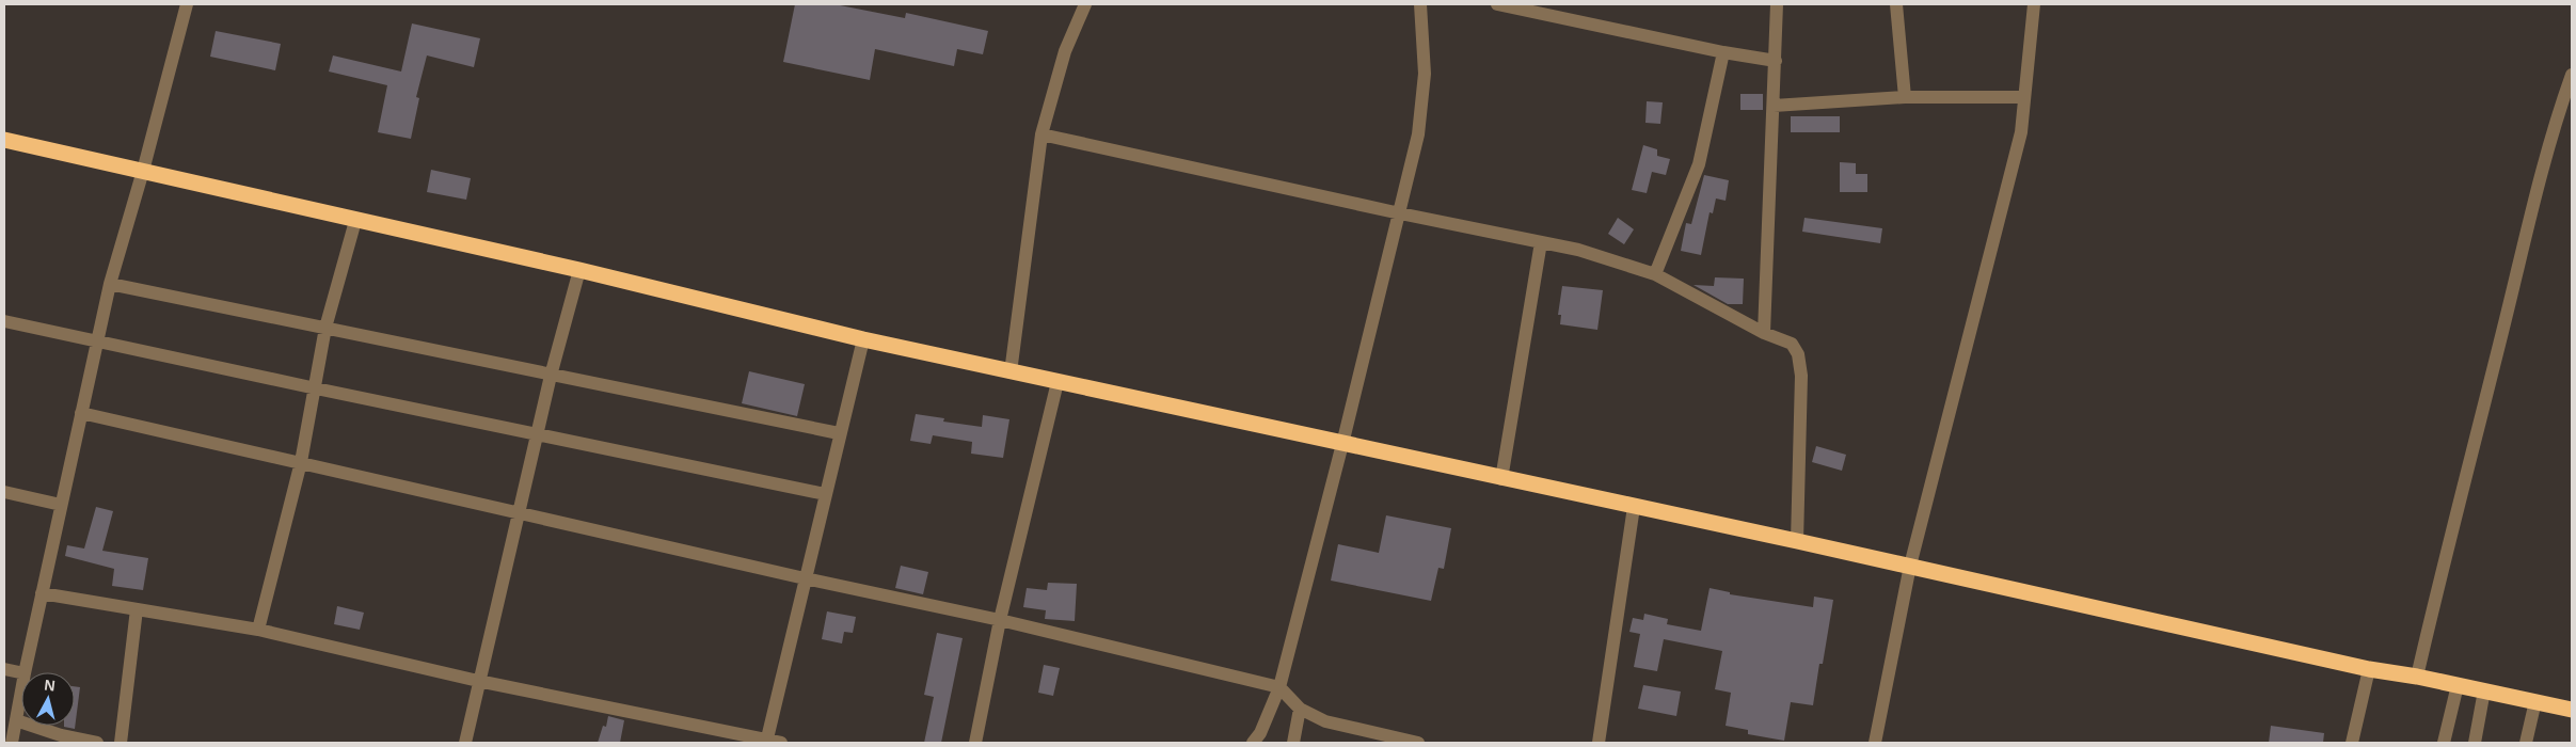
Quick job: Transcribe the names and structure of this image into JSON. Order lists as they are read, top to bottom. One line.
{"north":"top"}
